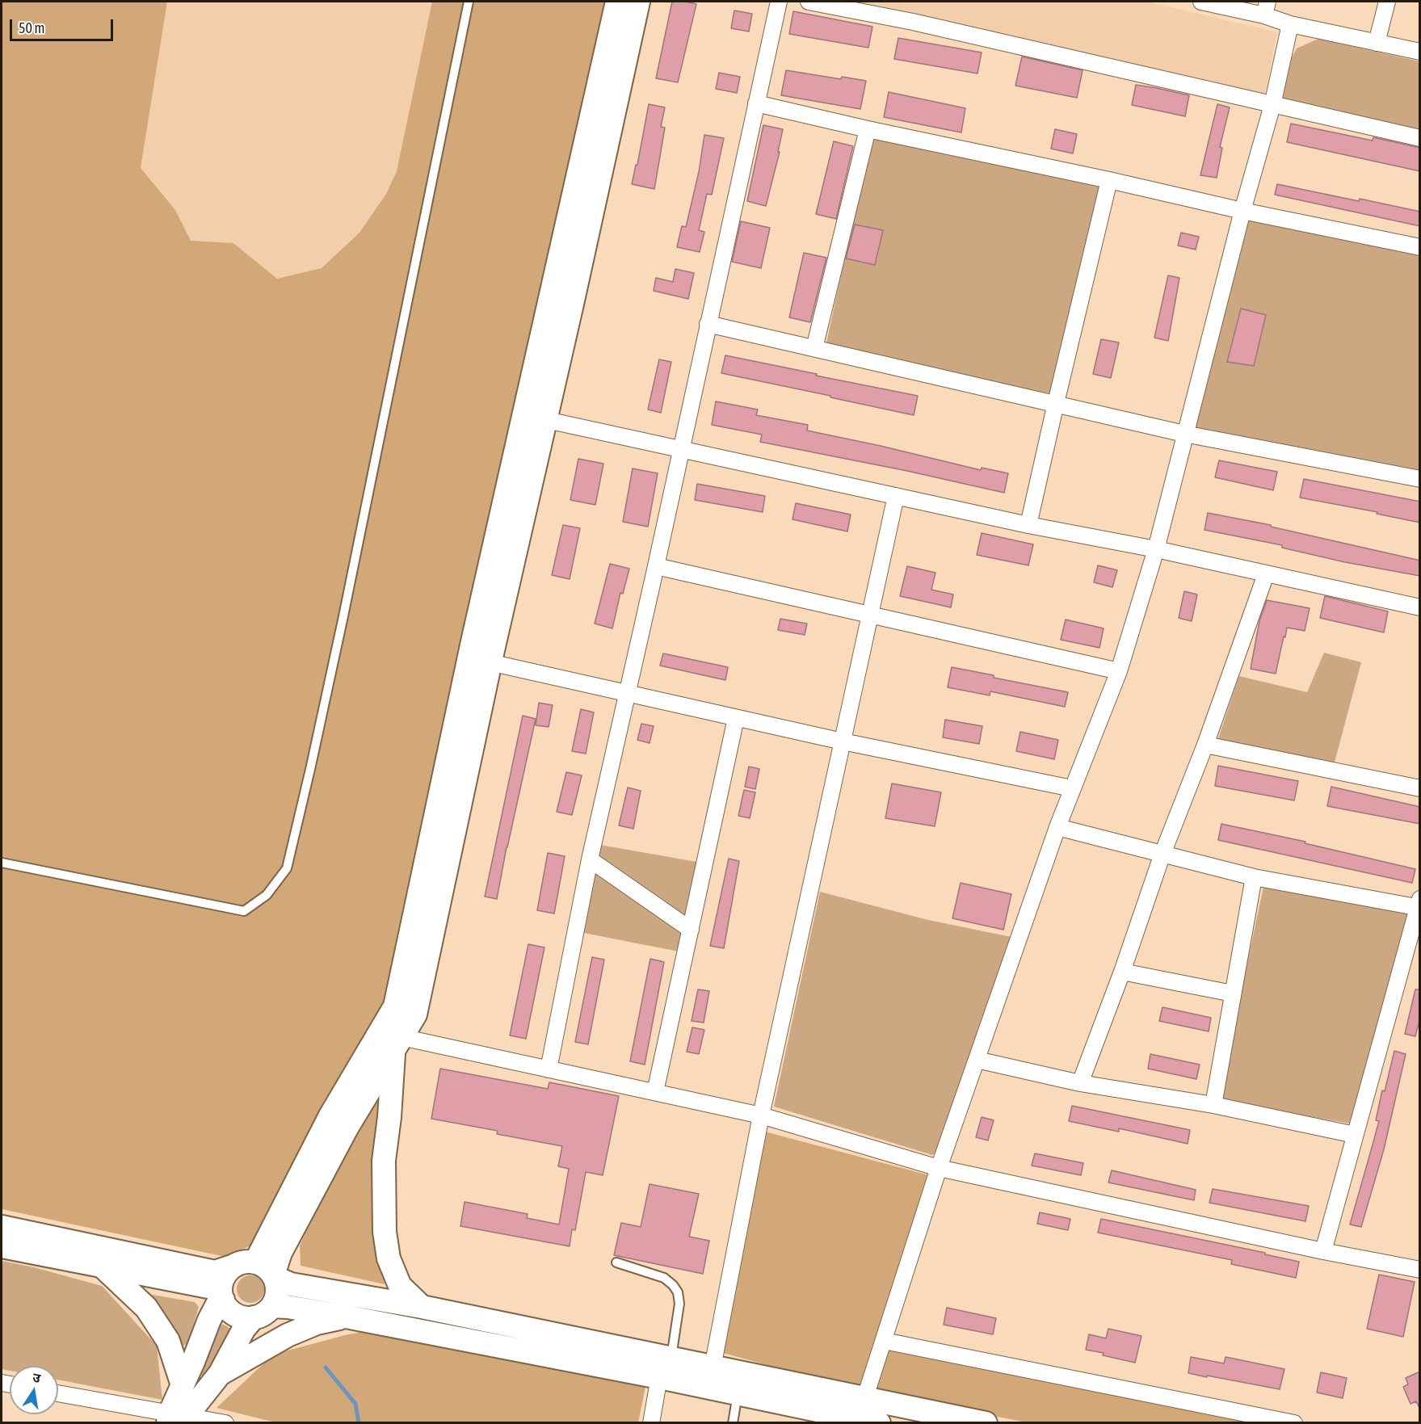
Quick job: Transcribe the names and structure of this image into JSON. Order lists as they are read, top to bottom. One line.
{"scale_bar":"50 m","north":"top"}
